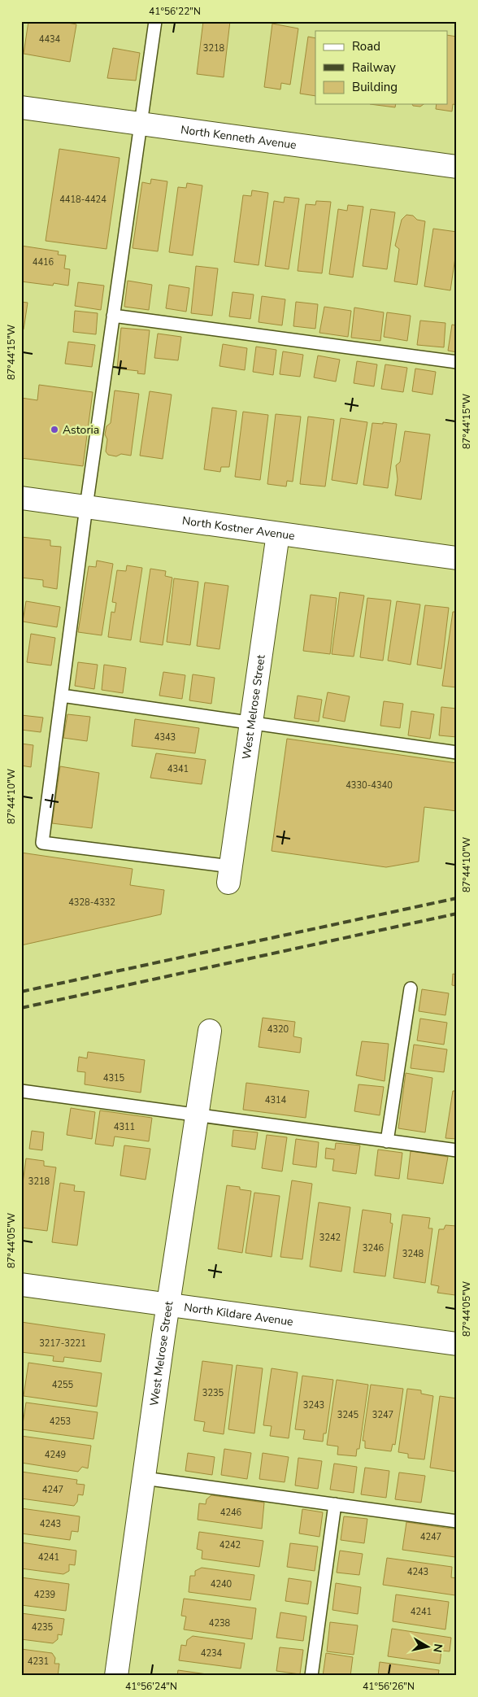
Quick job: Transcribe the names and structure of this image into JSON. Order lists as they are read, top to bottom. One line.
{"streets":{"street":["North Kenneth Avenue","North Kostner Avenue","West Melrose Street","North Kildare Avenue"]},"crossings":[["North Kostner Avenue","West Melrose Street"],["West Melrose Street","North Kildare Avenue"]],"places":["Astoria"],"house_numbers":["4434","3218","4418-4424","4416","4343","4341","4330-4340","4328-4332","4320","4315","4314","4311","3218","3242","3246","3248","3217-3221","4255","3235","3243","3245","3247","4253","4249","4247","4246","4243","4247","4242","4241","4243","4240","4239","4241","4238","4235","4234","4231"],"legend":["Road","Railway","Building"],"north":"right","coordinates":["41°56'22\"N","87°44'15\"W","87°44'10\"W","87°44'05\"W","41°56'24\"N","41°56'26\"N"]}
